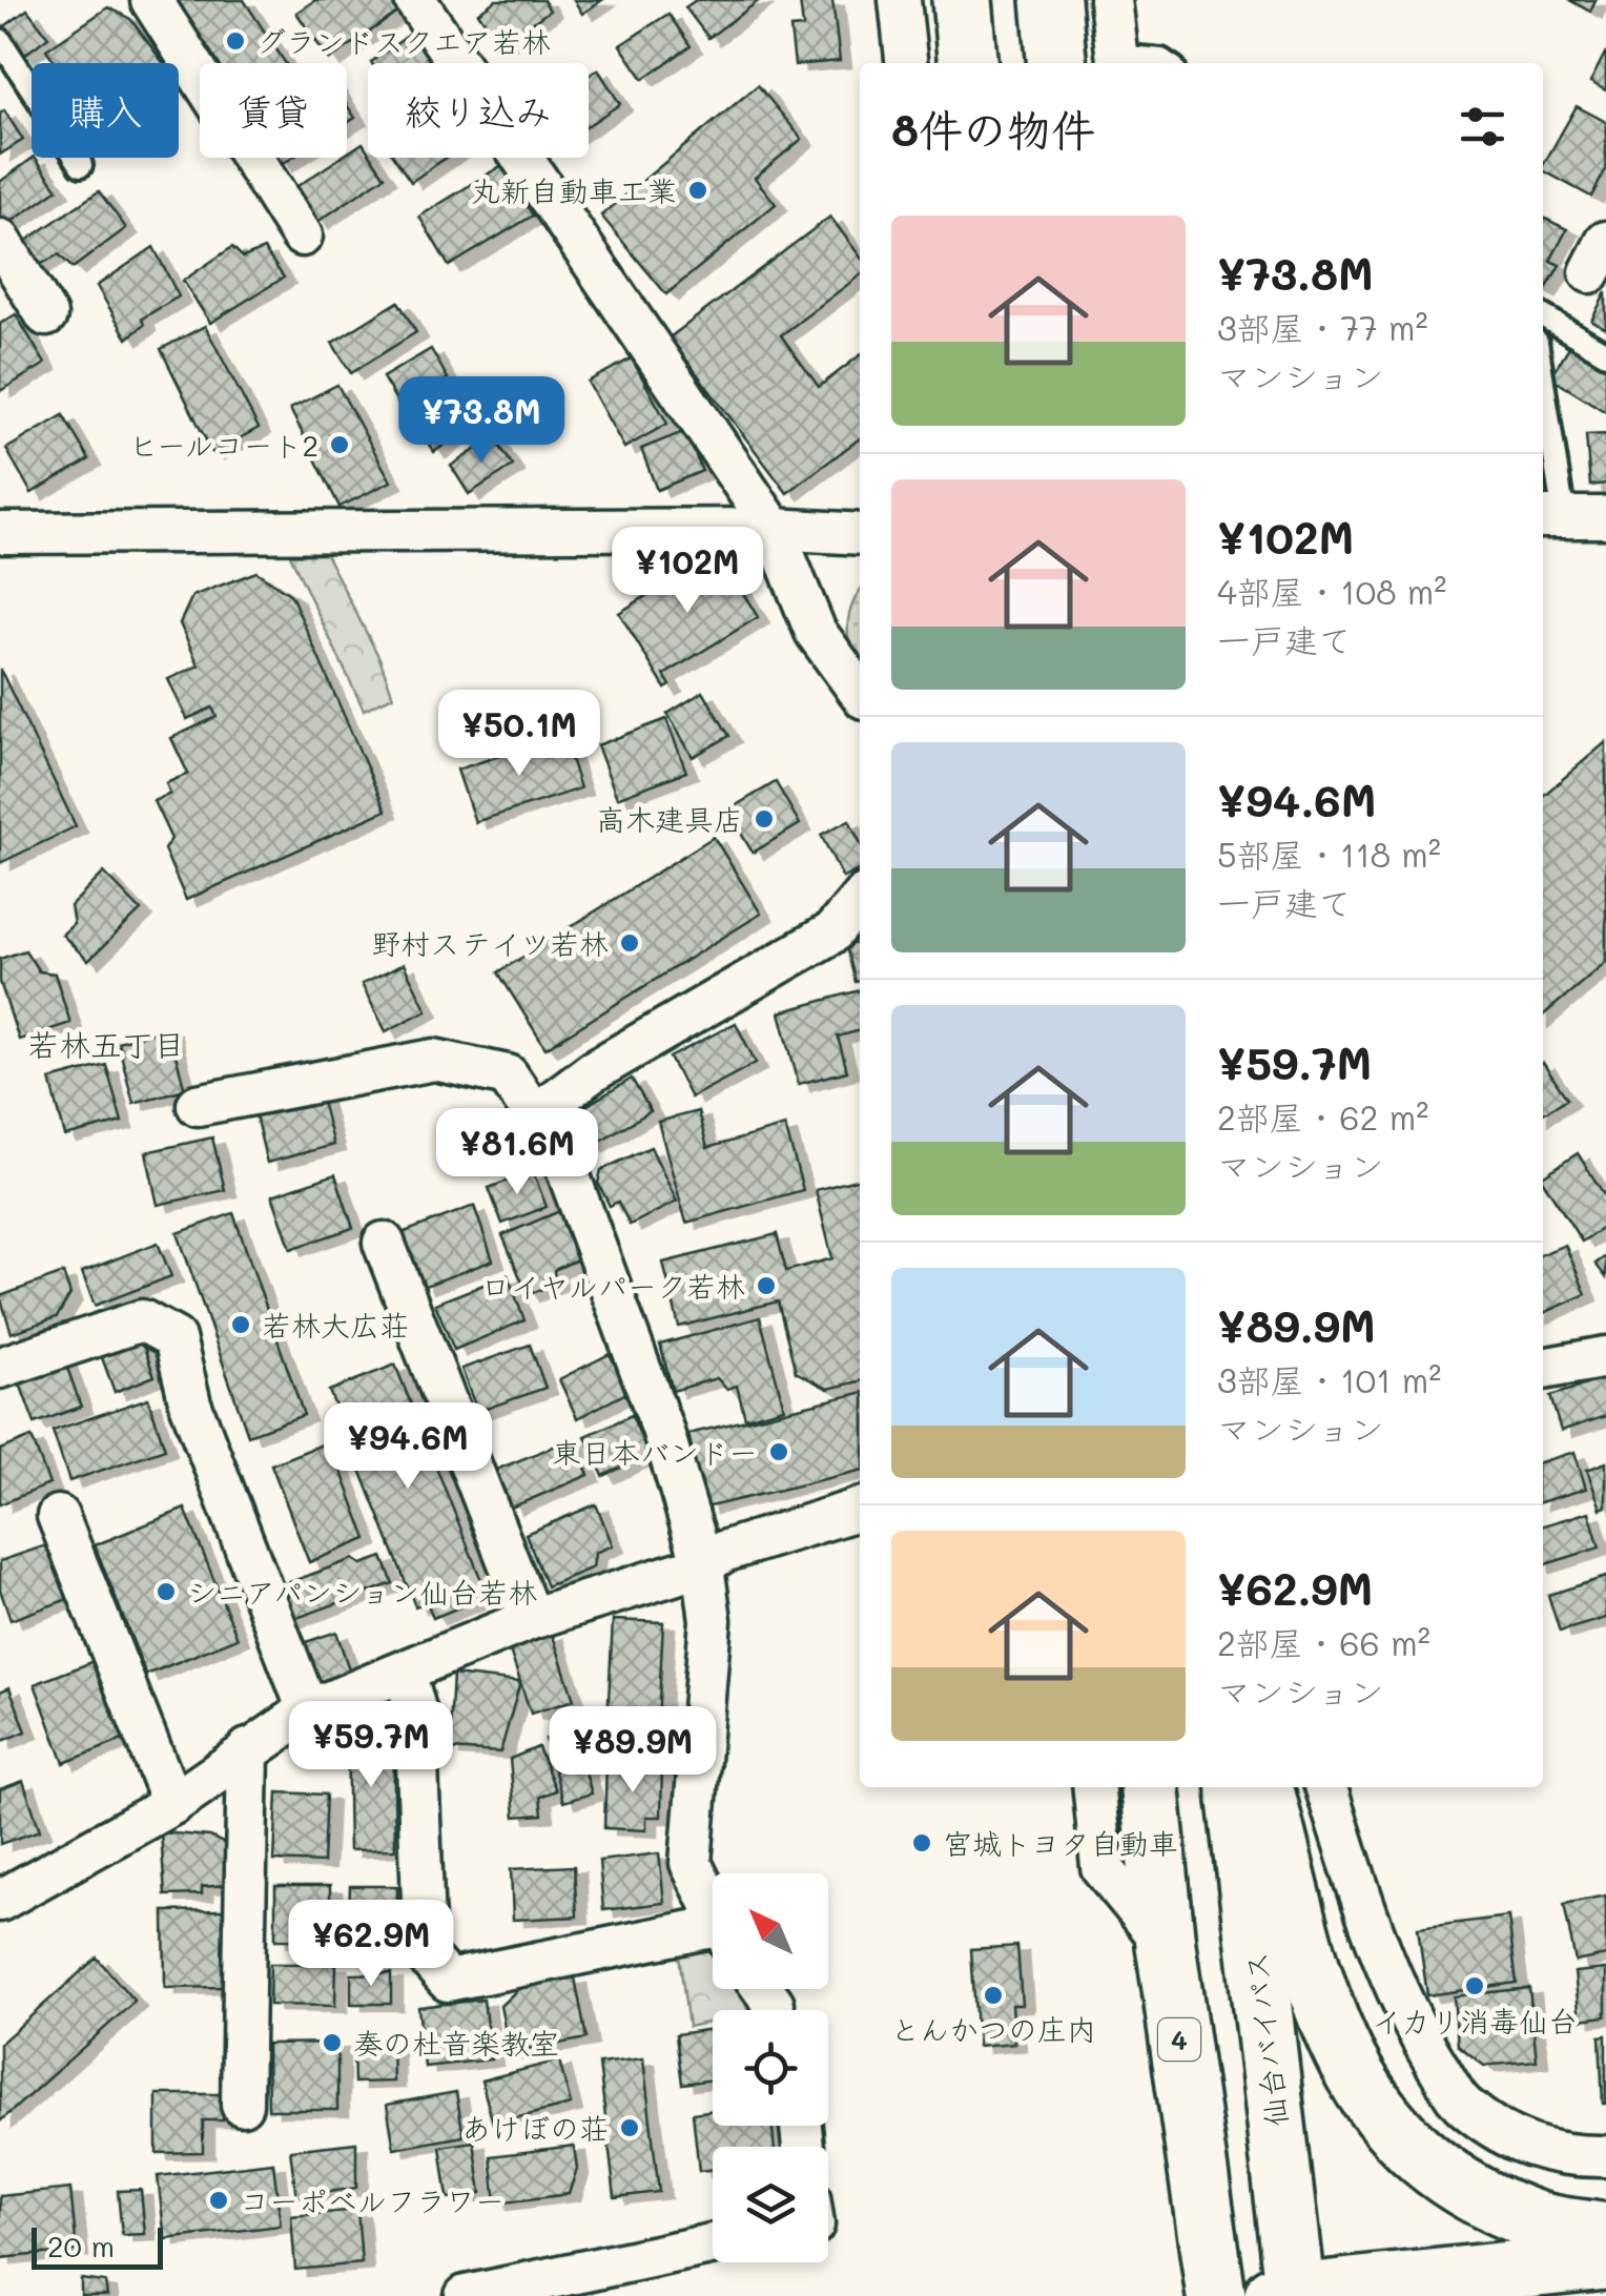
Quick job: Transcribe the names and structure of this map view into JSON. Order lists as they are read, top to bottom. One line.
{"streets":{"main road":["4","仙台バイパス"]},"districts":["若林五丁目"],"places":["グランドスクエア若林","丸新自動車工業","ヒールコート2","高木建具店","野村ステイツ若林","ロイヤルパーク若林","若林大広荘","東日本バンドー","シニアパンション仙台若林","宮城トヨタ自動車","イカリ消毒仙台","とんかつの庄内","奏の杜音楽教室","あけぼの荘","コーポベルフラワー"],"scale_bar":"20 m","north":"top left","page":{"chip":["購入","賃貸","絞り込み"],"heading":"8件の物件","list":[{"name":"¥73.8M","note":"3部屋 · 77 m² · マンション"},{"name":"¥102M","note":"4部屋 · 108 m² · 一戸建て"},{"name":"¥94.6M","note":"5部屋 · 118 m² · 一戸建て"},{"name":"¥59.7M","note":"2部屋 · 62 m² · マンション"},{"name":"¥89.9M","note":"3部屋 · 101 m² · マンション"},{"name":"¥62.9M","note":"2部屋 · 66 m² · マンション"}],"price":["¥73.8M","¥102M","¥50.1M","¥81.6M","¥94.6M","¥59.7M","¥89.9M","¥62.9M"],"scale":"20 m"}}
